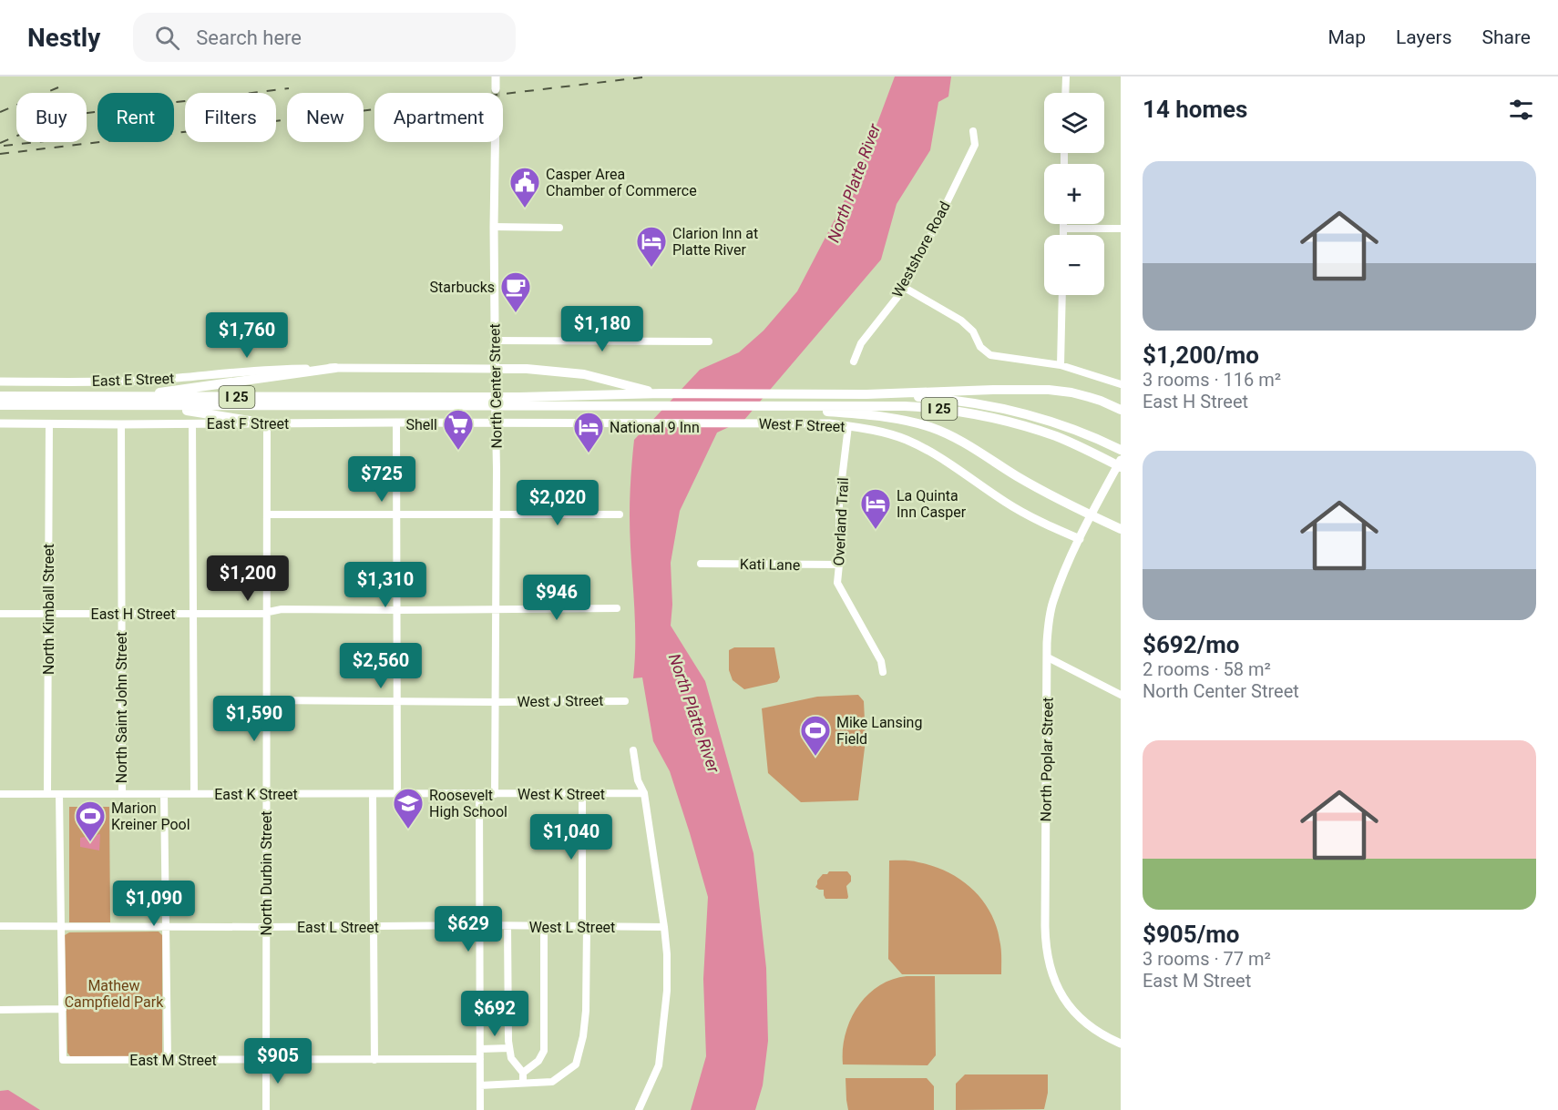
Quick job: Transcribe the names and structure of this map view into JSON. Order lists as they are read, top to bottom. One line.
{"streets":{"highway":["I 25"],"main road":["East E Street","North Center Street","East F Street","West F Street","North Poplar Street"],"street":["Westshore Road","Overland Trail","Kati Lane","North Kimball Street","East H Street","West J Street","North Saint John Street","East K Street","West K Street","North Durbin Street","East L Street","West L Street","East M Street"]},"crossings":[["East E Street","North Center Street"],["North Center Street","East F Street"],["North Center Street","West F Street"],["North Center Street","East H Street"],["North Center Street","West J Street"],["North Center Street","West K Street"],["East F Street","West F Street"],["East F Street","North Kimball Street"],["East F Street","North Saint John Street"],["East F Street","North Durbin Street"],["West F Street","Overland Trail"],["West F Street","North Poplar Street"],["Overland Trail","Kati Lane"],["North Kimball Street","East H Street"],["North Kimball Street","East K Street"],["East H Street","North Saint John Street"],["East H Street","North Durbin Street"],["West J Street","North Durbin Street"],["North Saint John Street","East K Street"],["East K Street","West K Street"],["East K Street","North Durbin Street"],["North Durbin Street","East L Street"],["North Durbin Street","East M Street"],["East L Street","West L Street"]],"water":["North Platte River"],"parks":["Mathew Campfield Park"],"places":{"public building":["Casper Area Chamber of Commerce"],"hotel":["Clarion Inn at Platte River","National 9 Inn","La Quinta Inn Casper"],"cafe":["Starbucks"],"supermarket":["Shell"],"sports":["Mike Lansing Field","Marion Kreiner Pool"],"school or university":["Roosevelt High School"]},"page":{"header":"Nestly","search":"Search here","nav":["Map","Layers","Share"],"heading":"14 homes","map_buttons":["+","−"],"chip":["Buy","Rent","Filters","New","Apartment"],"list":[{"name":"$1,200/mo","note":"3 rooms · 116 m² · East H Street"},{"name":"$692/mo","note":"2 rooms · 58 m² · North Center Street"},{"name":"$905/mo","note":"3 rooms · 77 m² · East M Street"}],"price":["$1,180","$1,760","$725","$2,020","$1,200","$1,310","$946","$2,560","$1,590","$1,040","$1,090","$629","$692","$905"]}}
